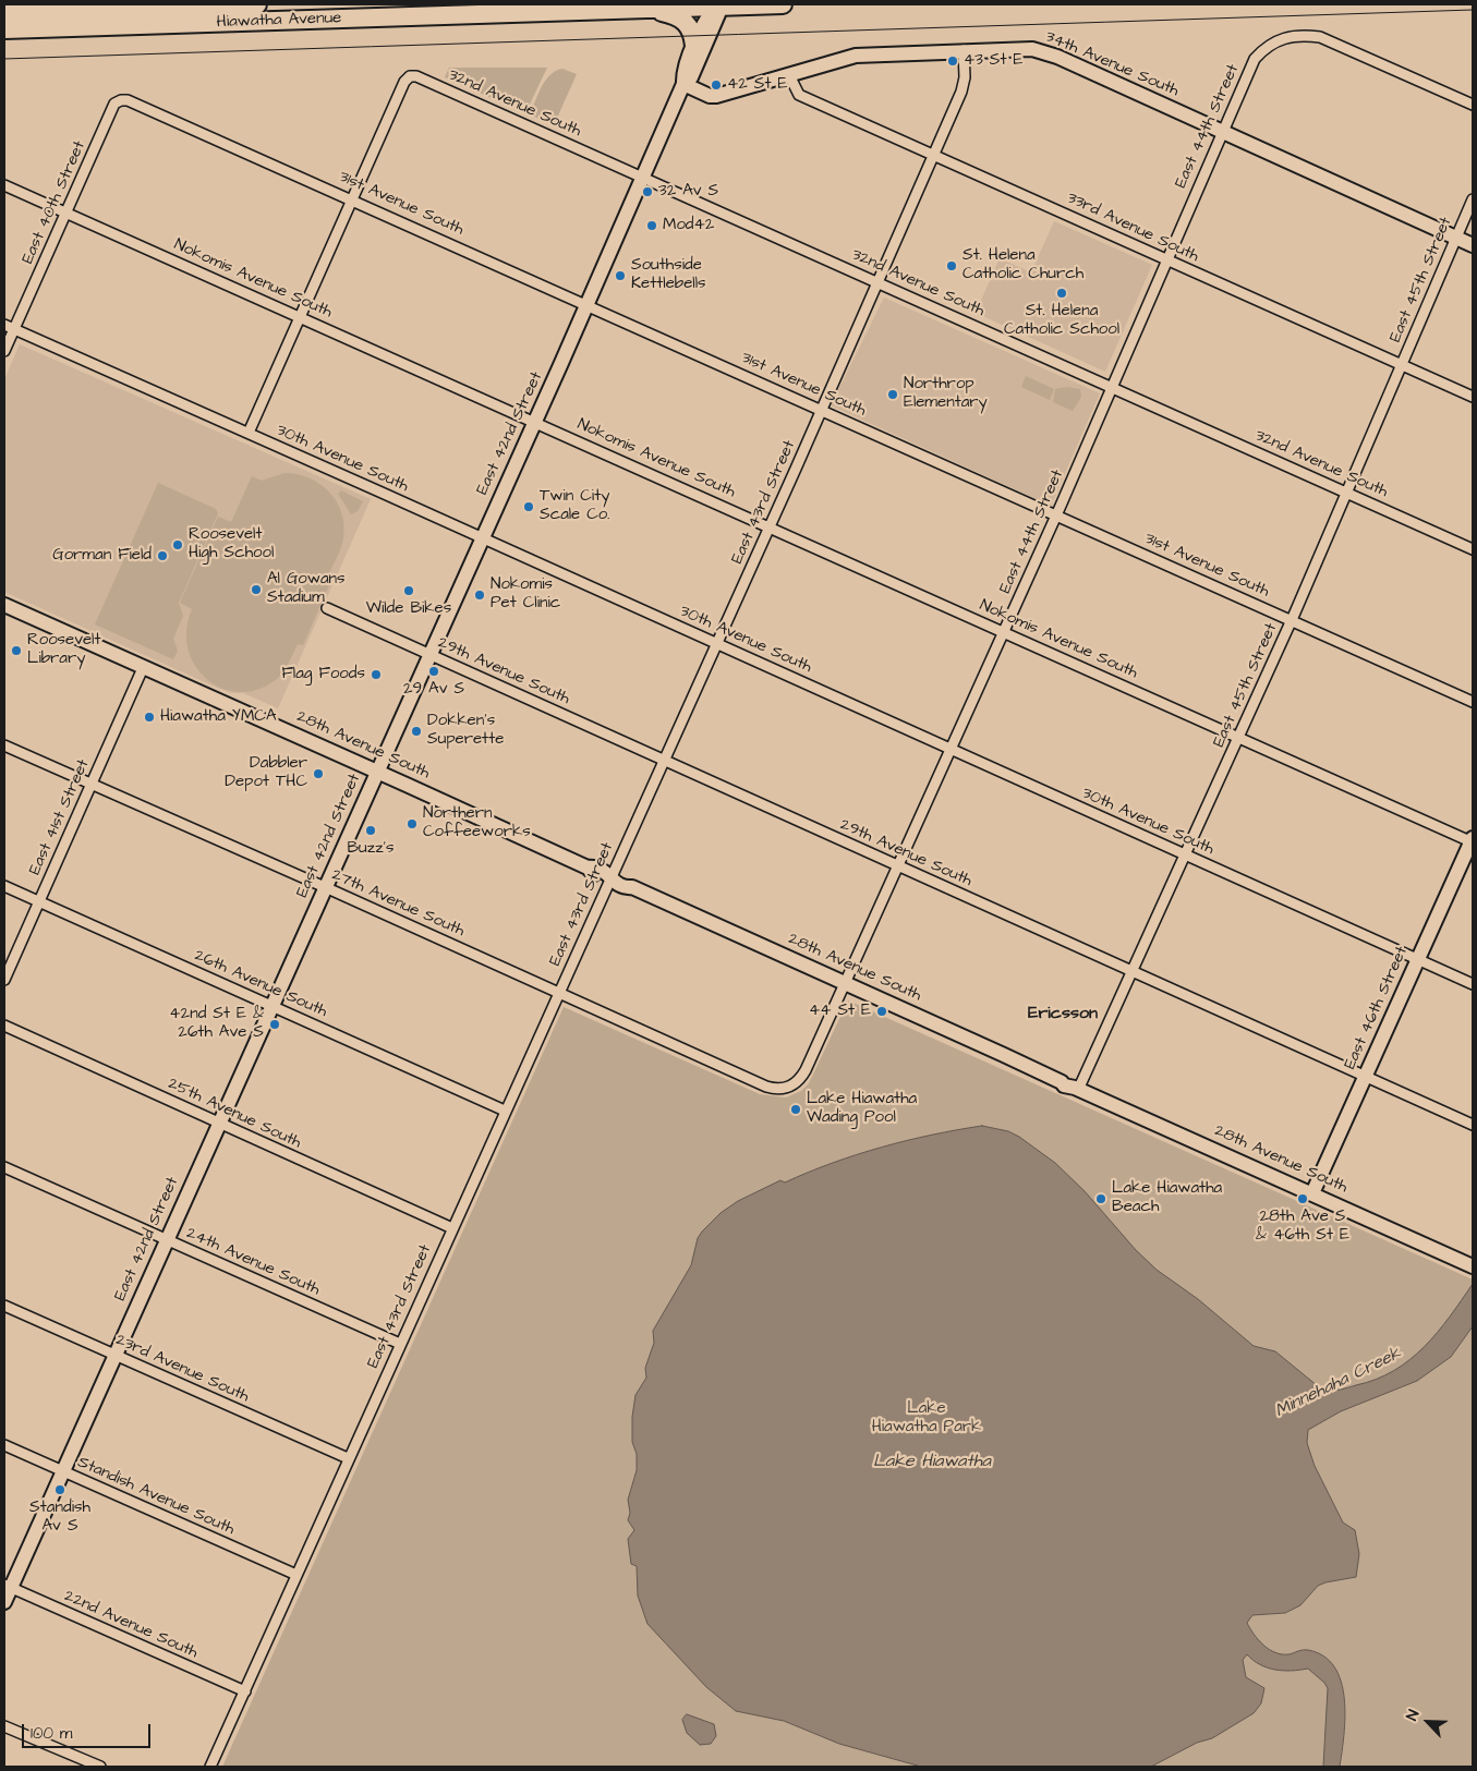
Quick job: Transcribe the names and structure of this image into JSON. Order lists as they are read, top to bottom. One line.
{"streets":{"highway":["Hiawatha Avenue"],"street":["34th Avenue South","32nd Avenue South","East 44th Street","East 40th Street","31st Avenue South","33rd Avenue South","Nokomis Avenue South","East 45th Street","East 42nd Street","30th Avenue South","East 43rd Street","29th Avenue South","28th Avenue South","East 41st Street","27th Avenue South","26th Avenue South","East 46th Street","25th Avenue South","24th Avenue South","23rd Avenue South","Standish Avenue South","22nd Avenue South"]},"crossings":[["Hiawatha Avenue","East 42nd Street"],["34th Avenue South","East 44th Street"],["34th Avenue South","33rd Avenue South"],["34th Avenue South","East 45th Street"],["34th Avenue South","East 42nd Street"],["34th Avenue South","East 43rd Street"],["32nd Avenue South","East 44th Street"],["32nd Avenue South","31st Avenue South"],["32nd Avenue South","East 45th Street"],["32nd Avenue South","East 42nd Street"],["32nd Avenue South","East 43rd Street"],["East 44th Street","31st Avenue South"],["East 44th Street","33rd Avenue South"],["East 44th Street","Nokomis Avenue South"],["East 44th Street","30th Avenue South"],["East 44th Street","29th Avenue South"],["East 44th Street","28th Avenue South"],["East 44th Street","27th Avenue South"],["East 40th Street","31st Avenue South"],["East 40th Street","Nokomis Avenue South"],["East 40th Street","30th Avenue South"],["31st Avenue South","East 45th Street"],["31st Avenue South","East 42nd Street"],["31st Avenue South","East 43rd Street"],["33rd Avenue South","East 45th Street"],["33rd Avenue South","East 43rd Street"],["Nokomis Avenue South","East 45th Street"],["Nokomis Avenue South","East 42nd Street"],["Nokomis Avenue South","East 43rd Street"],["Nokomis Avenue South","East 46th Street"],["East 45th Street","30th Avenue South"],["East 45th Street","29th Avenue South"],["East 45th Street","28th Avenue South"],["East 42nd Street","30th Avenue South"],["East 42nd Street","29th Avenue South"],["East 42nd Street","28th Avenue South"],["East 42nd Street","27th Avenue South"],["East 42nd Street","26th Avenue South"],["East 42nd Street","25th Avenue South"],["East 42nd Street","24th Avenue South"],["East 42nd Street","23rd Avenue South"],["East 42nd Street","Standish Avenue South"],["East 42nd Street","22nd Avenue South"],["30th Avenue South","East 43rd Street"],["30th Avenue South","East 46th Street"],["East 43rd Street","29th Avenue South"],["East 43rd Street","28th Avenue South"],["East 43rd Street","27th Avenue South"],["East 43rd Street","26th Avenue South"],["East 43rd Street","25th Avenue South"],["East 43rd Street","24th Avenue South"],["East 43rd Street","23rd Avenue South"],["East 43rd Street","Standish Avenue South"],["East 43rd Street","22nd Avenue South"],["29th Avenue South","East 46th Street"],["28th Avenue South","East 41st Street"],["28th Avenue South","East 46th Street"],["East 41st Street","27th Avenue South"],["East 41st Street","26th Avenue South"]],"districts":["Ericsson"],"water":["Minnehaha Creek","Lake Hiawatha"],"parks":["Lake Hiawatha Park"],"places":["43 St E","42 St E","32 Av S","Mod42","St. Helena Catholic Church","Southside Kettlebells","St. Helena Catholic School","Northrop Elementary","Twin City Scale Co.","Roosevelt High School","Gorman Field","Al Gowans Stadium","Wilde Bikes","Nokomis Pet Clinic","Roosevelt Library","29 Av S","Flag Foods","Hiawatha YMCA","Dokken's Superette","Dabbler Depot THC","Northern Coffeeworks","Buzz's","44 St E","42nd St E & 26th Ave S","Lake Hiawatha Wading Pool","Lake Hiawatha Beach","28th Ave S & 46th St E","Standish Av S"],"scale_bar":"100 m","north":"top left"}
